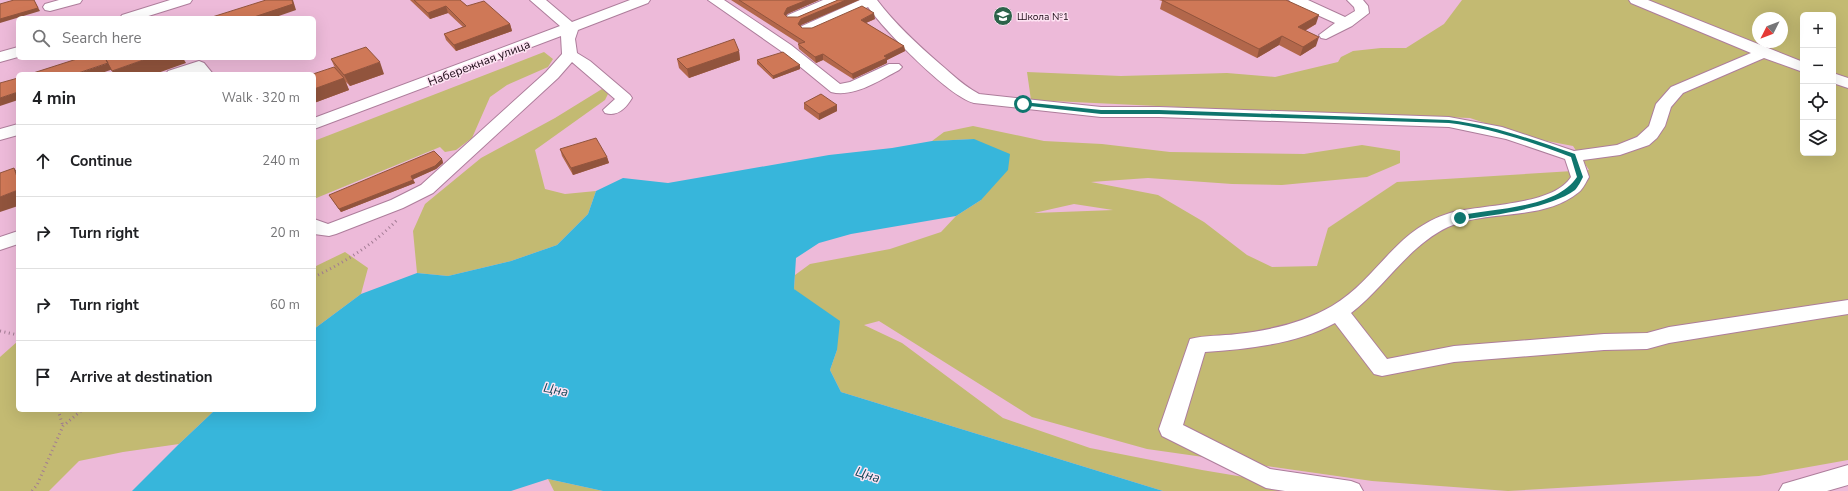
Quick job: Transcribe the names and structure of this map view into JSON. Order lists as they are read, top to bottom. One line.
{"streets":{"street":["Набережная улица"]},"water":["Цна"],"places":{"school or university":["Школа №1"]},"north":"bottom left","page":{"map_buttons":["+","−"],"search":"Search here","heading":["4 min","Walk · 320 m"],"list":[["Continue","240 m"],["Turn right","20 m"],["Turn right","60 m"],"Arrive at destination"]}}
